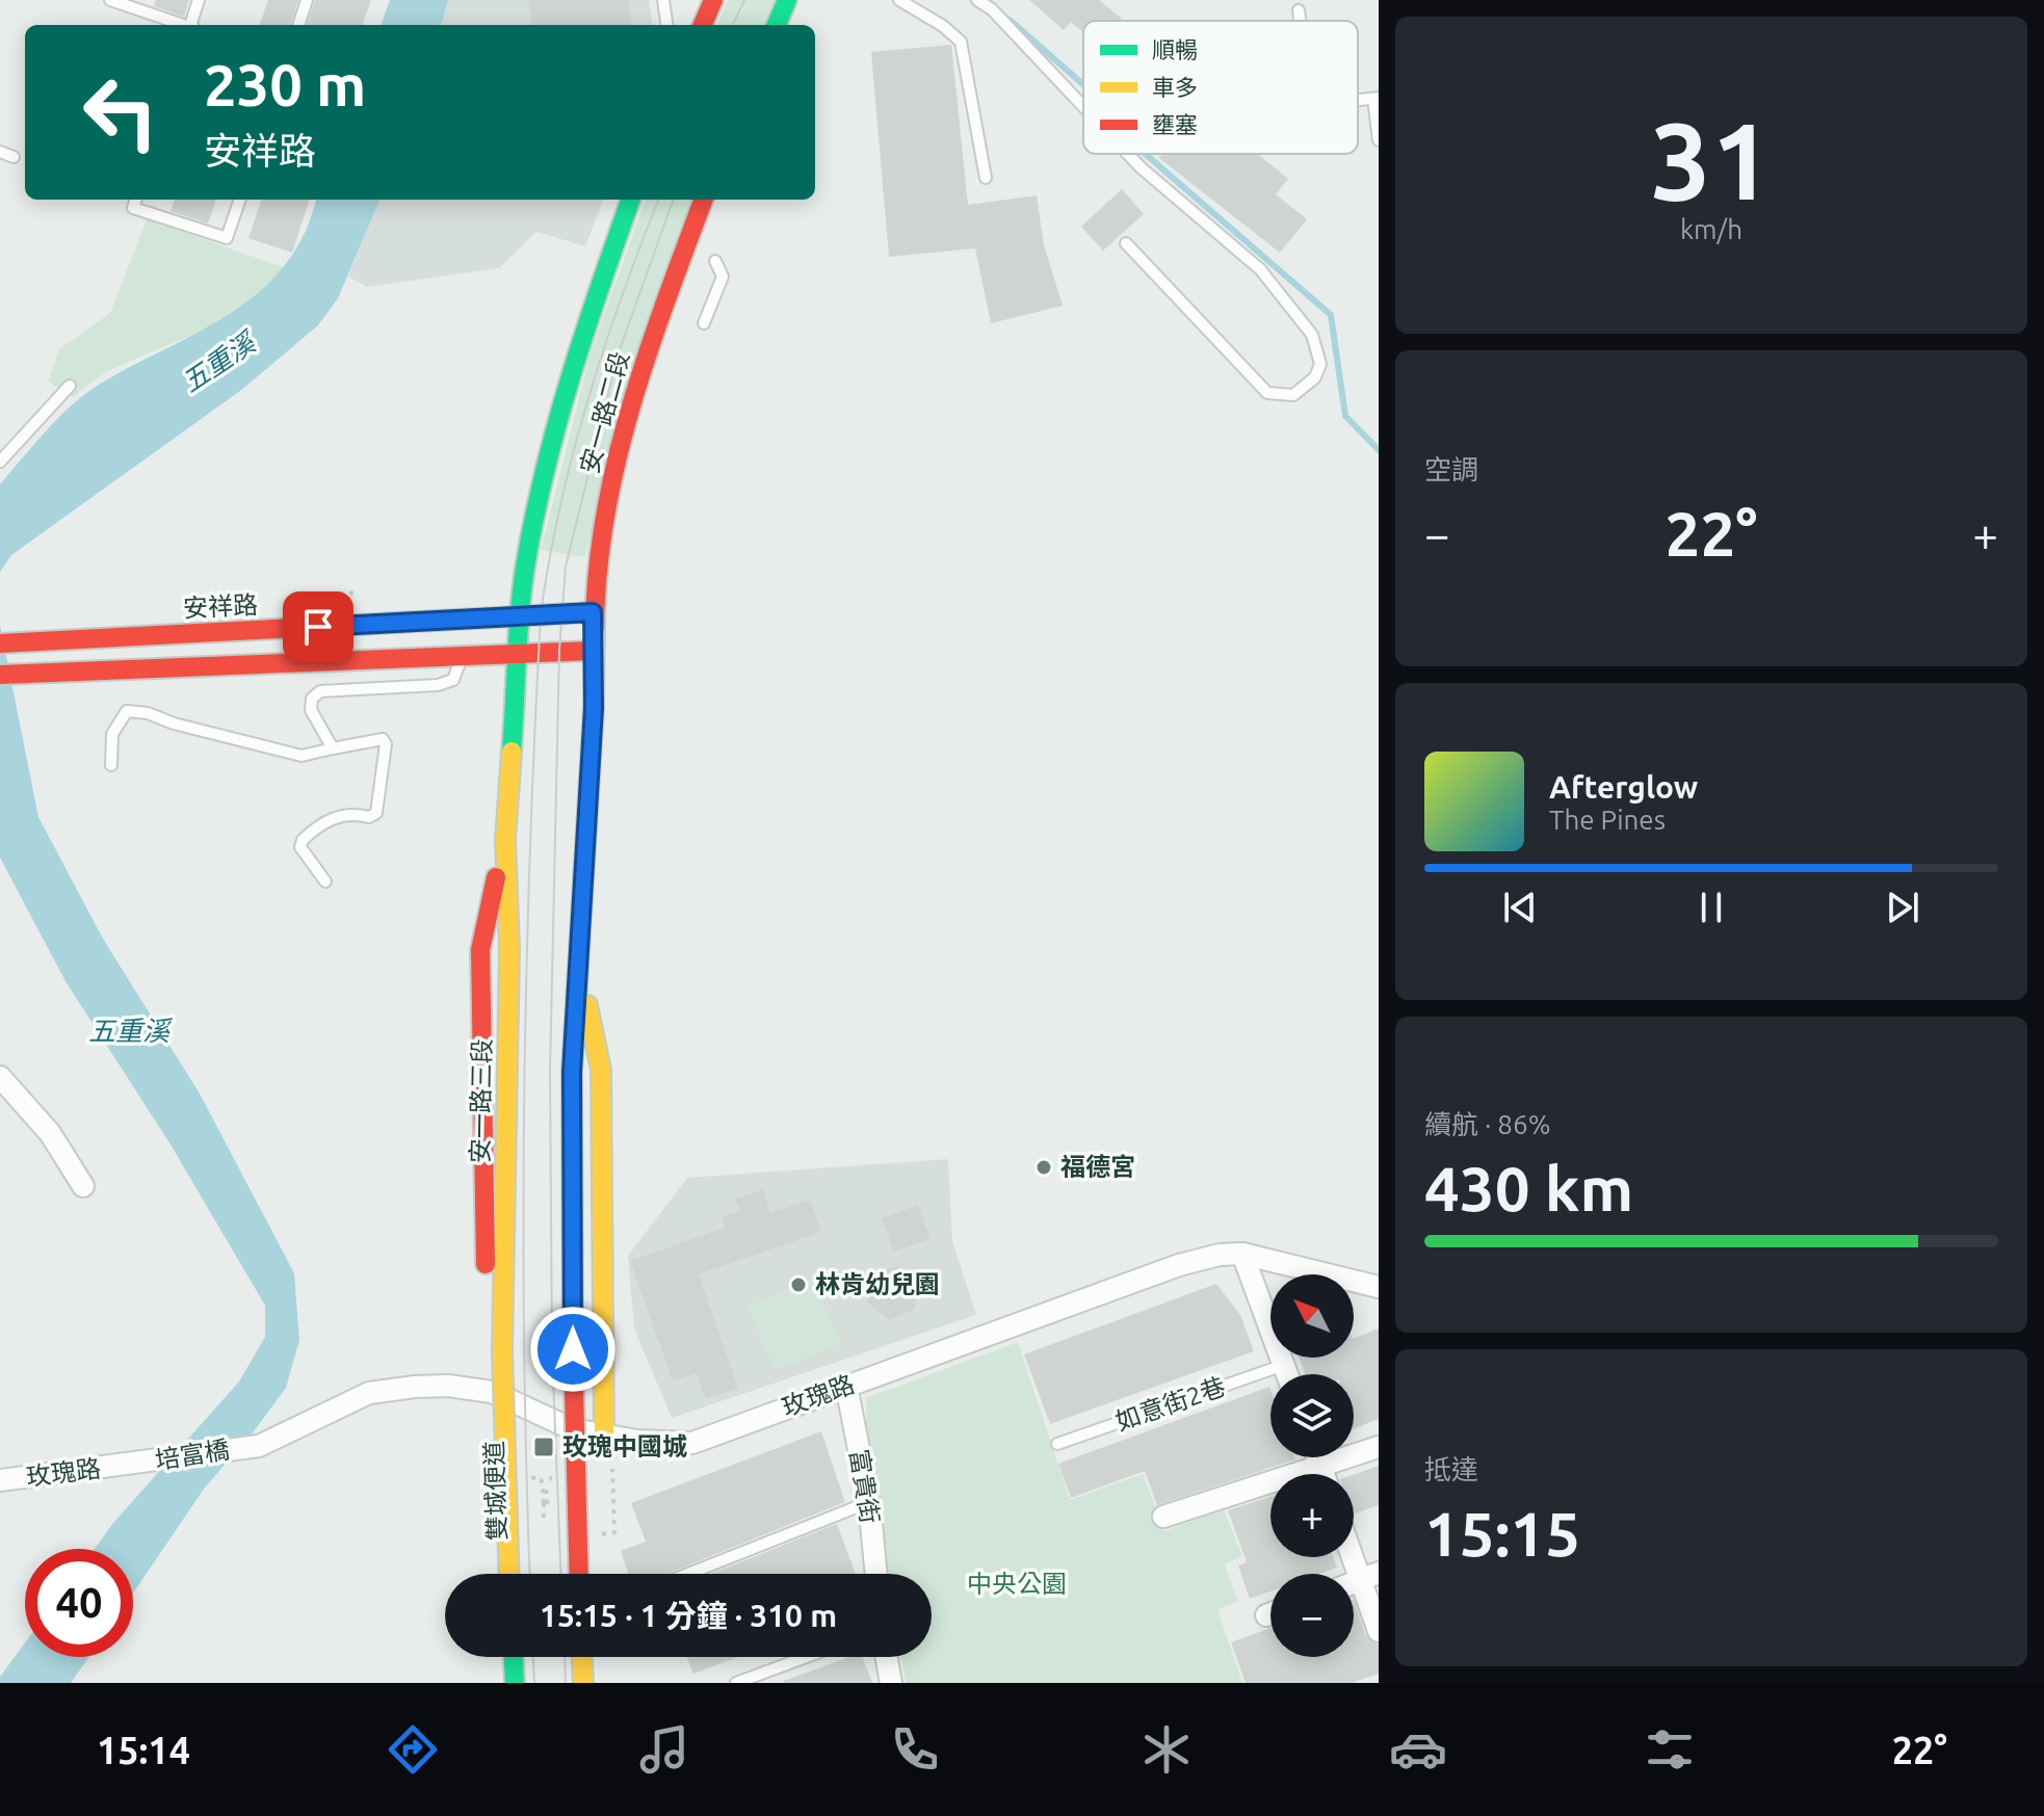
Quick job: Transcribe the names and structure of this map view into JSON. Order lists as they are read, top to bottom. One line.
{"streets":{"street":["安一路二段","安祥路","安一路三段","玫瑰路","培富橋","富貴街","雙城便道"],"lane":["如意街2巷"]},"crossings":[["安一路二段","安祥路"],["安一路二段","安一路三段"],["安祥路","安一路三段"],["玫瑰路","培富橋"],["玫瑰路","富貴街"],["玫瑰路","雙城便道"]],"water":["五重溪"],"parks":["中央公園"],"places":{"other":["福德宮","林肯幼兒園"],"transit":["玫瑰中國城"]},"legend":["順暢","車多","壅塞"],"north":"top left","page":{"tile":[["31","km/h"],"空調",["續航 · 86%","430 km"],["抵達","15:15"]],"turn":["230 m","安祥路"],"heat":["−","22°","+"],"song":["Afterglow","The Pines"],"map_buttons":["+","−"],"limit":"40","trip":"15:15 · 1 分鐘 · 310 m","tabs":["15:14","22°"]}}
